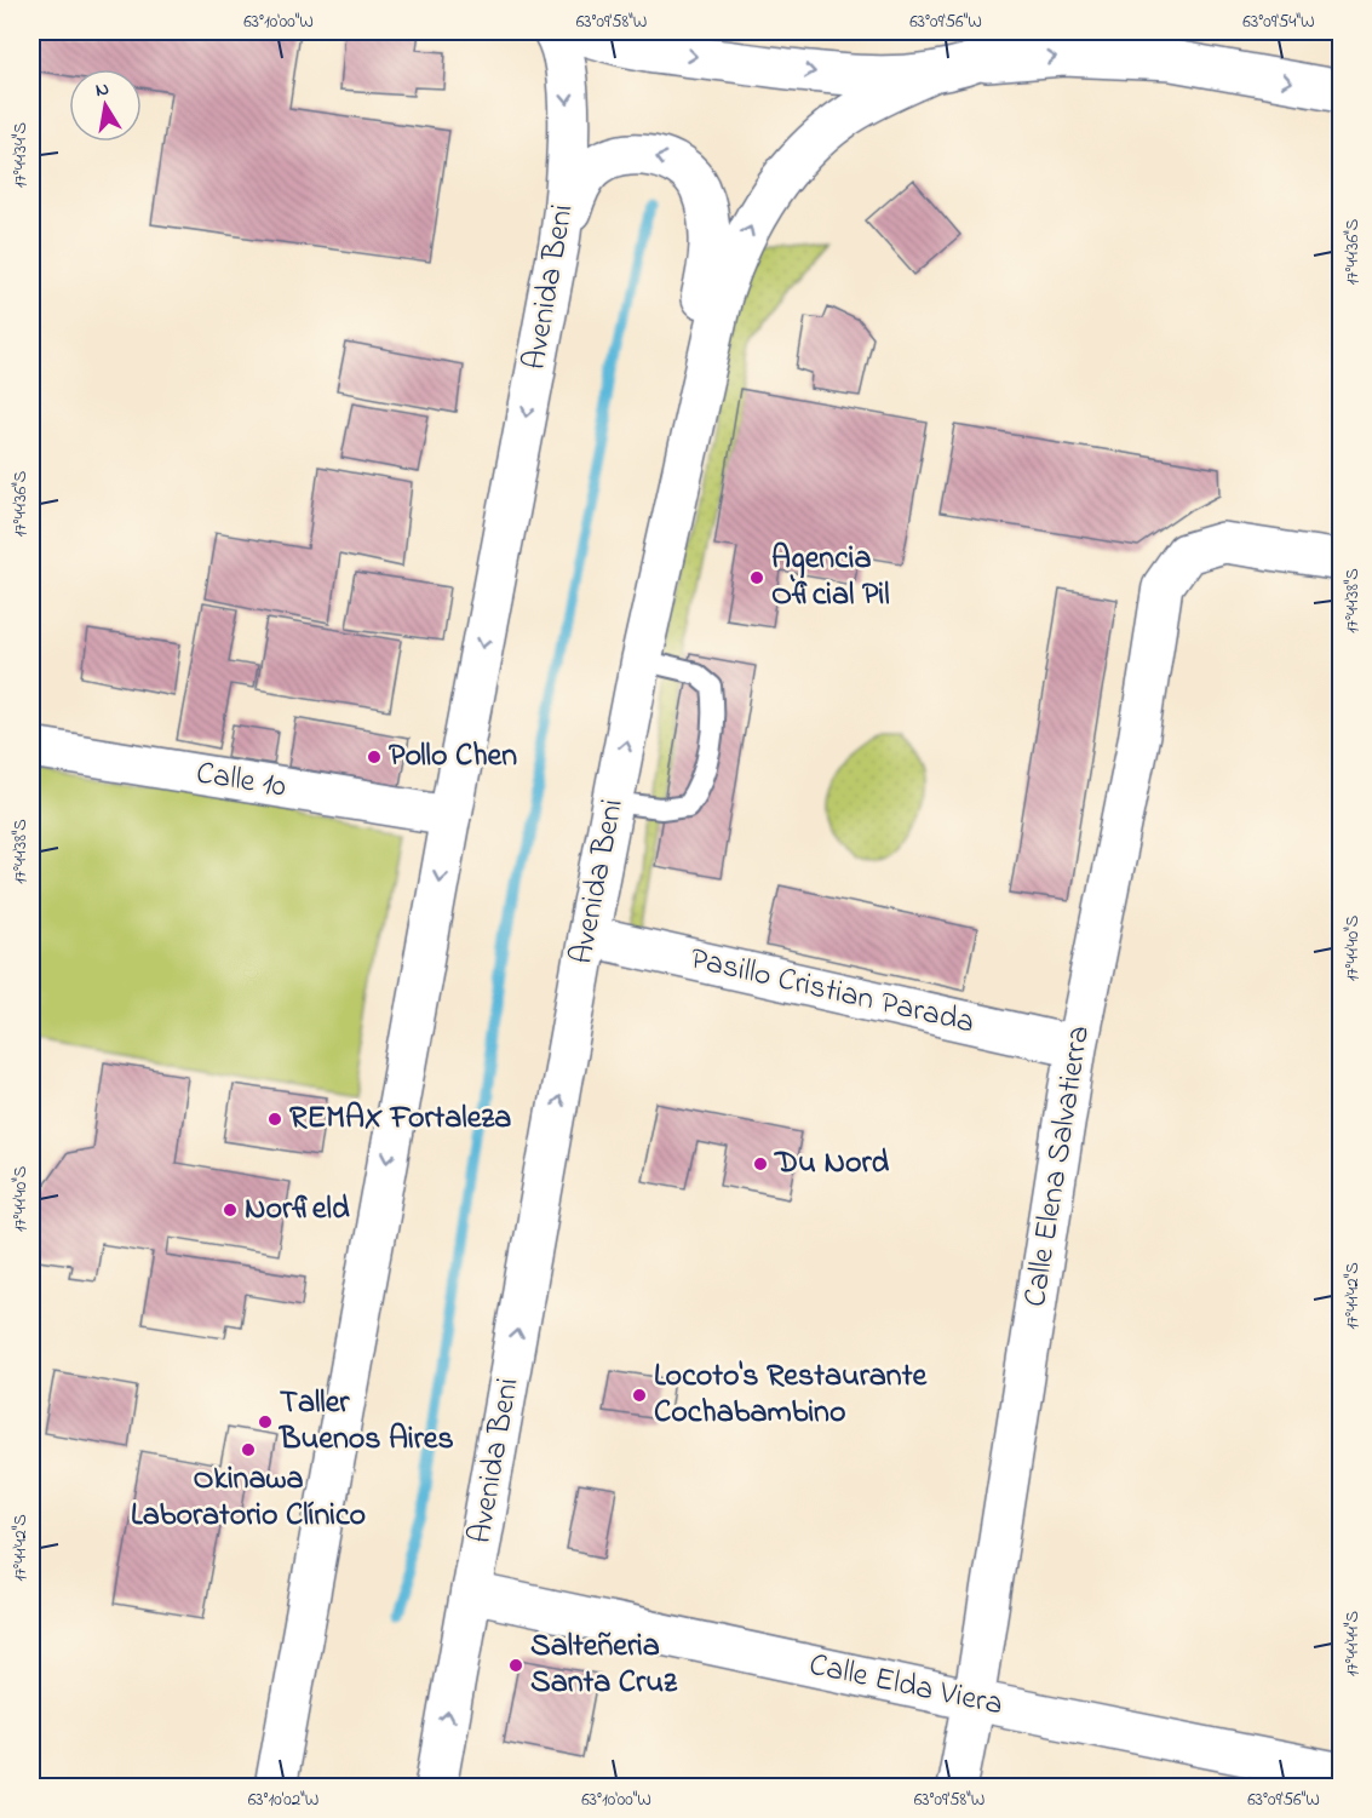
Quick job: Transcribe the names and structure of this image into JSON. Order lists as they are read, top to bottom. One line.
{"streets":{"street":["Avenida Beni","Calle 10","Pasillo Cristian Parada","Calle Elena Salvatierra","Calle Elda Viera"]},"crossings":[["Avenida Beni","Calle 10"],["Avenida Beni","Pasillo Cristian Parada"],["Avenida Beni","Calle Elda Viera"],["Pasillo Cristian Parada","Calle Elena Salvatierra"],["Calle Elena Salvatierra","Calle Elda Viera"]],"places":["Agencia Oficial Pil","Pollo Chen","REMAX Fortaleza","Du Nord","Norfield","Locoto's Restaurante Cochabambino","Taller Buenos Aires","Okinawa Laboratorio Clínico","Salteñeria Santa Cruz"],"north":"top","coordinates":["63°10'00\"W","63°09'58\"W","63°09'56\"W","63°09'54\"W","17°44'34\"S","17°44'36\"S","17°44'38\"S","17°44'40\"S","17°44'42\"S","17°44'44\"S","63°10'02\"W"]}
